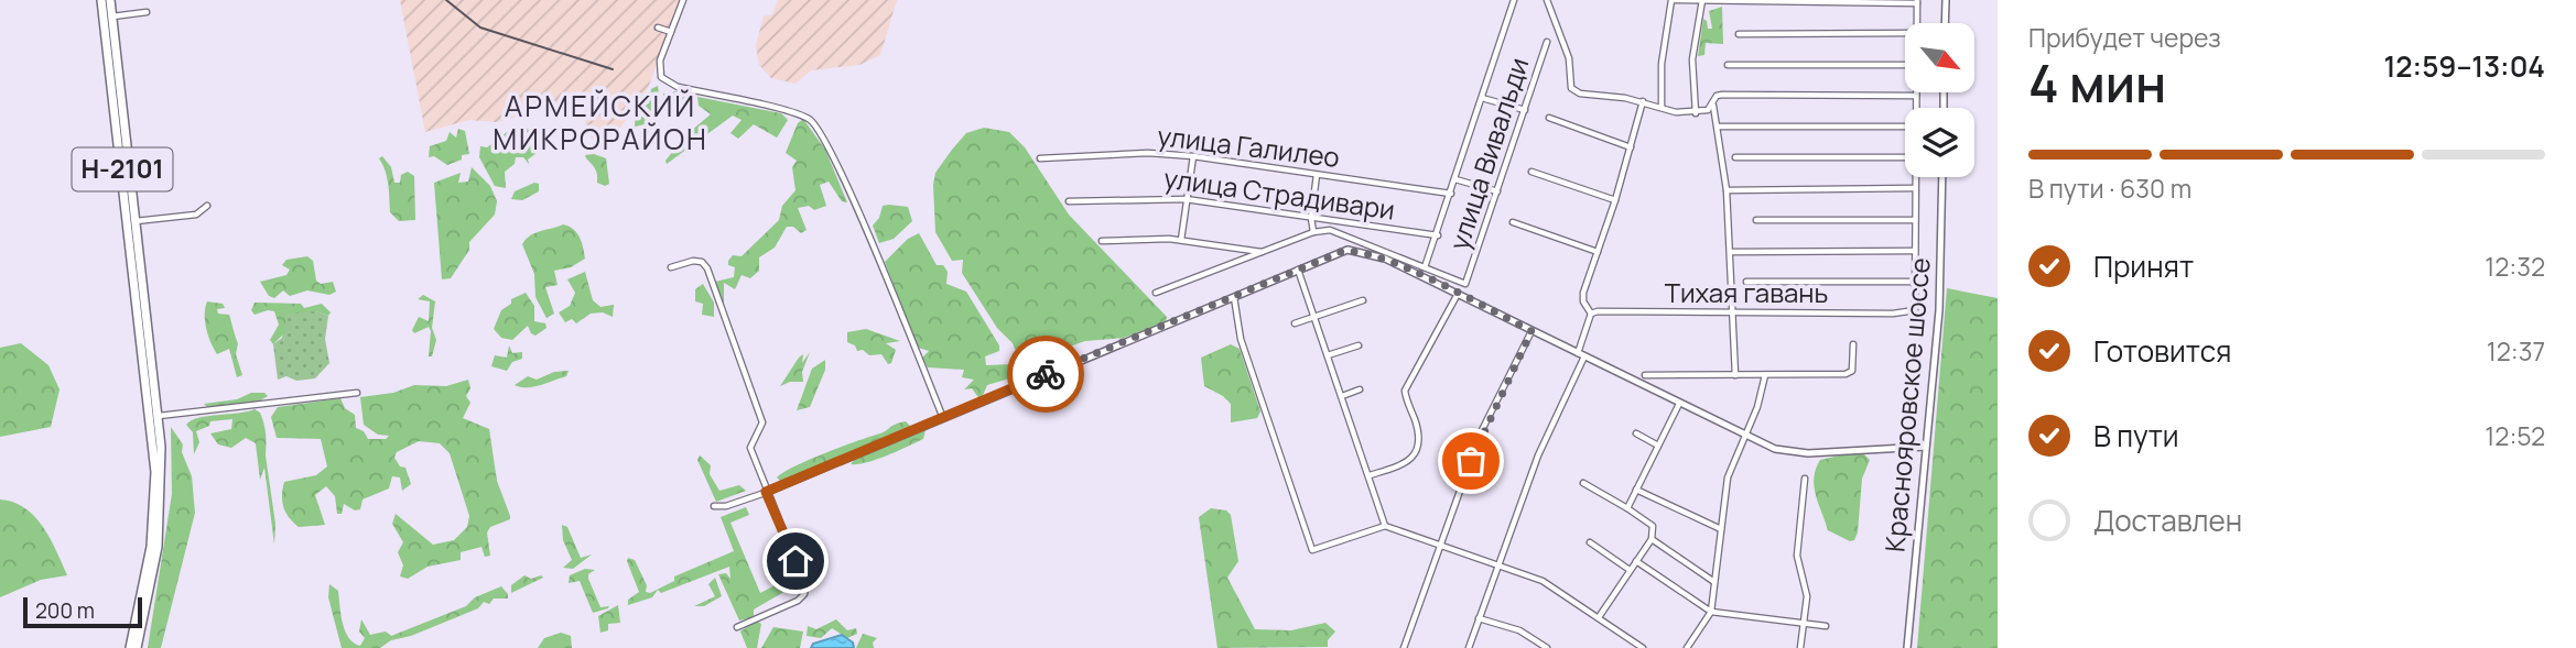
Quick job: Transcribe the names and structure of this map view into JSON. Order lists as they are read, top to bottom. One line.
{"streets":{"main road":["Н-2101"],"street":["улица Галилео","улица Вивальди","улица Страдивари","Тихая гавань","Краснояровское шоссе"]},"districts":["АРМЕЙСКИЙ МИКРОРАЙОН"],"scale_bar":"200 m","north":"bottom right","page":{"heading":["4 мин","Прибудет через","12:59–13:04"],"bar":"В пути · 630 m","list":[["Принят","12:32"],["Готовится","12:37"],["В пути","12:52"],"Доставлен"],"scale":"200 m"}}
